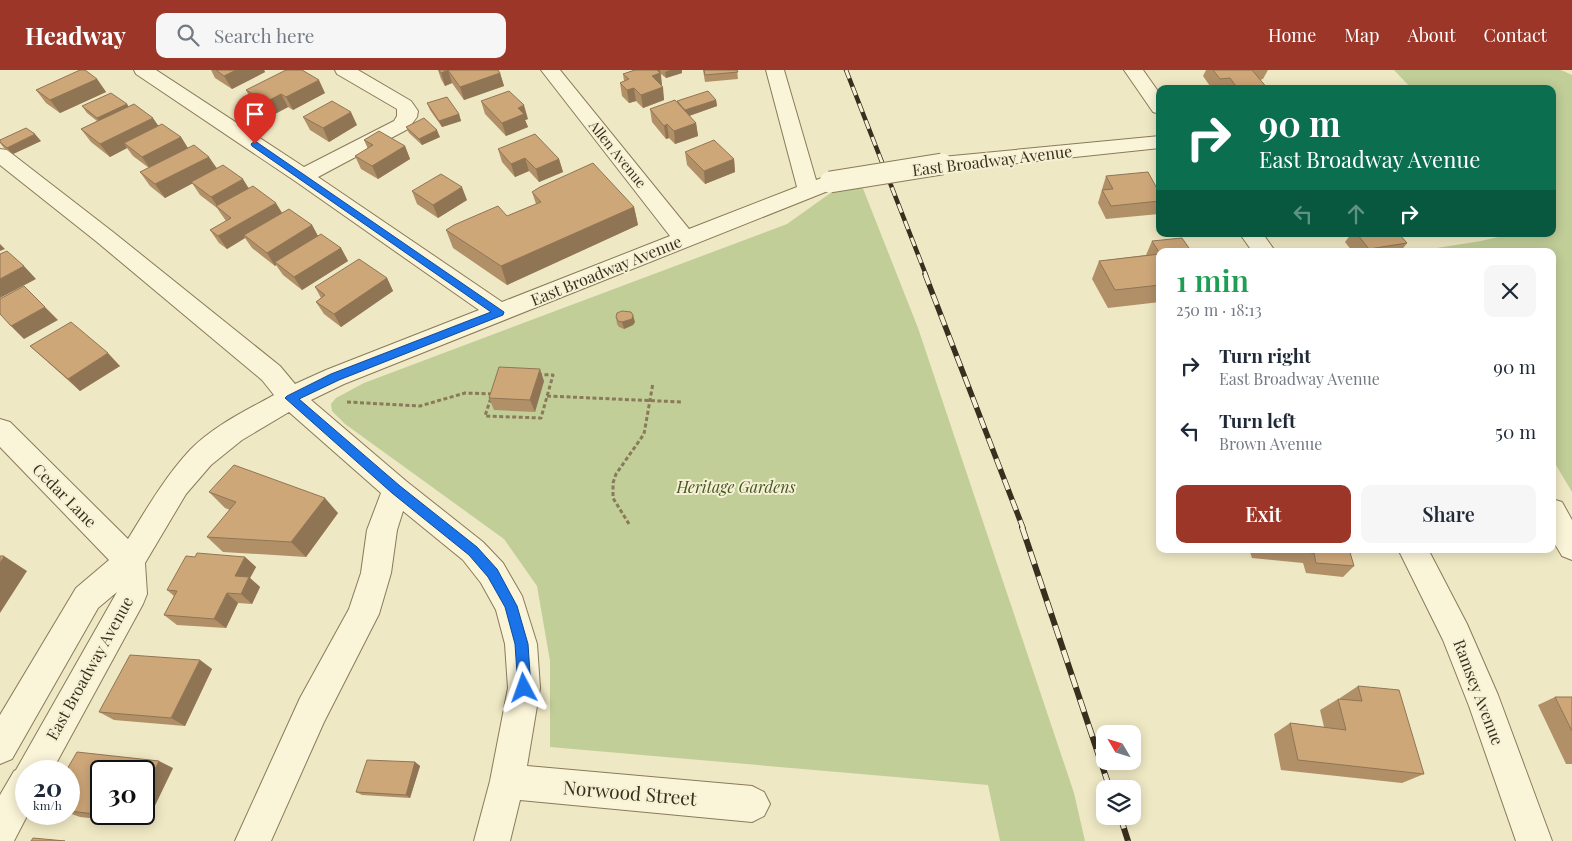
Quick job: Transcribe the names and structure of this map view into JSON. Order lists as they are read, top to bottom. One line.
{"streets":{"street":["Allen Avenue","East Broadway Avenue","Cedar Lane","Ramsey Avenue","Norwood Street"]},"crossings":[["Allen Avenue","East Broadway Avenue"],["East Broadway Avenue","Cedar Lane"]],"parks":["Heritage Gardens"],"north":"top left","page":{"header":"Headway","search":"Search here","nav":["Home","Map","About","Contact"],"turn":["90 m","East Broadway Avenue"],"heading":["1 min","250 m · 18:13"],"list":[{"name":"Turn right","note":"East Broadway Avenue","value":"90 m"},{"name":"Turn left","note":"Brown Avenue","value":"50 m"}],"buttons":["Exit","Share"],"speed":"20 km/h","limit":"30"}}
